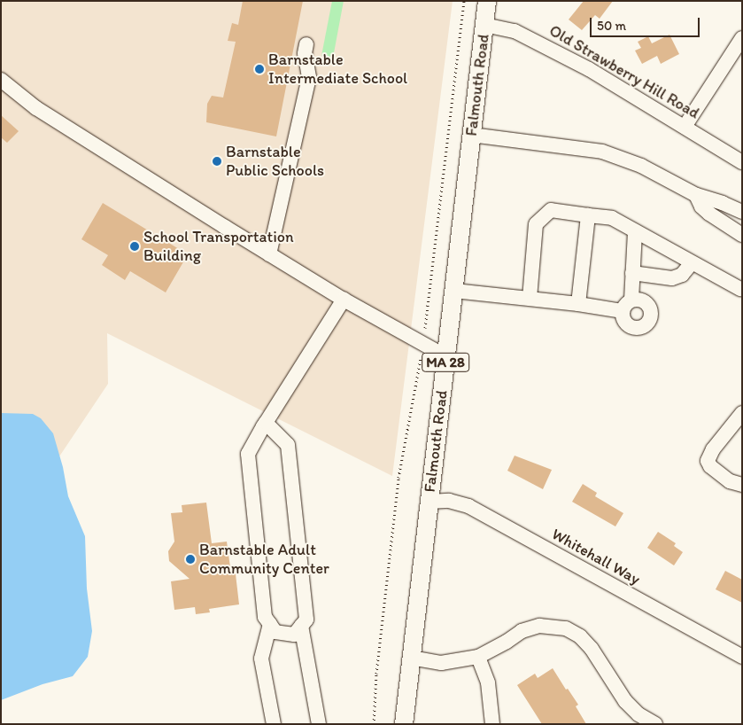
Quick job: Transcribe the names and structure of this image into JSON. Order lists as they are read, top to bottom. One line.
{"streets":{"main road":["Falmouth Road","MA 28"],"street":["Old Strawberry Hill Road","Whitehall Way"]},"crossings":[["Old Strawberry Hill Road","Falmouth Road"],["Falmouth Road","Whitehall Way"]],"places":["Barnstable Intermediate School","Barnstable Public Schools","School Transportation Building","Barnstable Adult Community Center"],"scale_bar":"50 m"}
